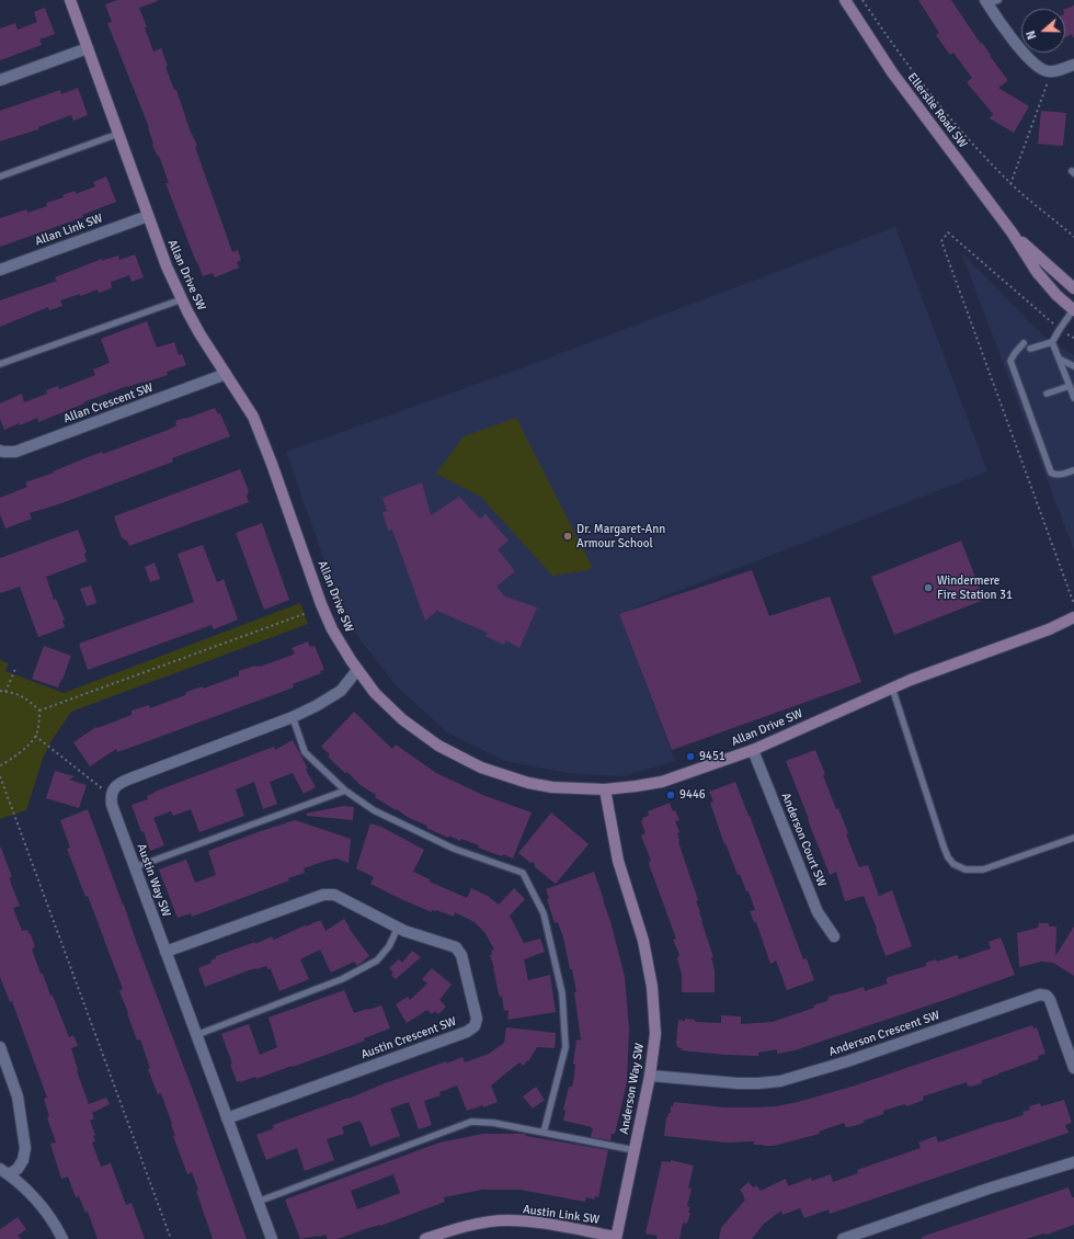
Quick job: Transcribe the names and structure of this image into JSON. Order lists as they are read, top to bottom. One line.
{"streets":{"street":["Ellerslie Road SW","Allan Link SW","Allan Drive SW","Allan Crescent SW","Anderson Court SW","Austin Way SW","Anderson Crescent SW","Austin Crescent SW","Anderson Way SW","Austin Link SW"]},"crossings":[["Allan Link SW","Allan Drive SW"],["Allan Drive SW","Allan Crescent SW"],["Allan Drive SW","Anderson Court SW"],["Allan Drive SW","Anderson Way SW"],["Austin Way SW","Austin Crescent SW"],["Anderson Crescent SW","Anderson Way SW"],["Anderson Way SW","Austin Link SW"]],"places":["Dr. Margaret-Ann Armour School","Windermere Fire Station 31","9451","9446"],"north":"left"}
